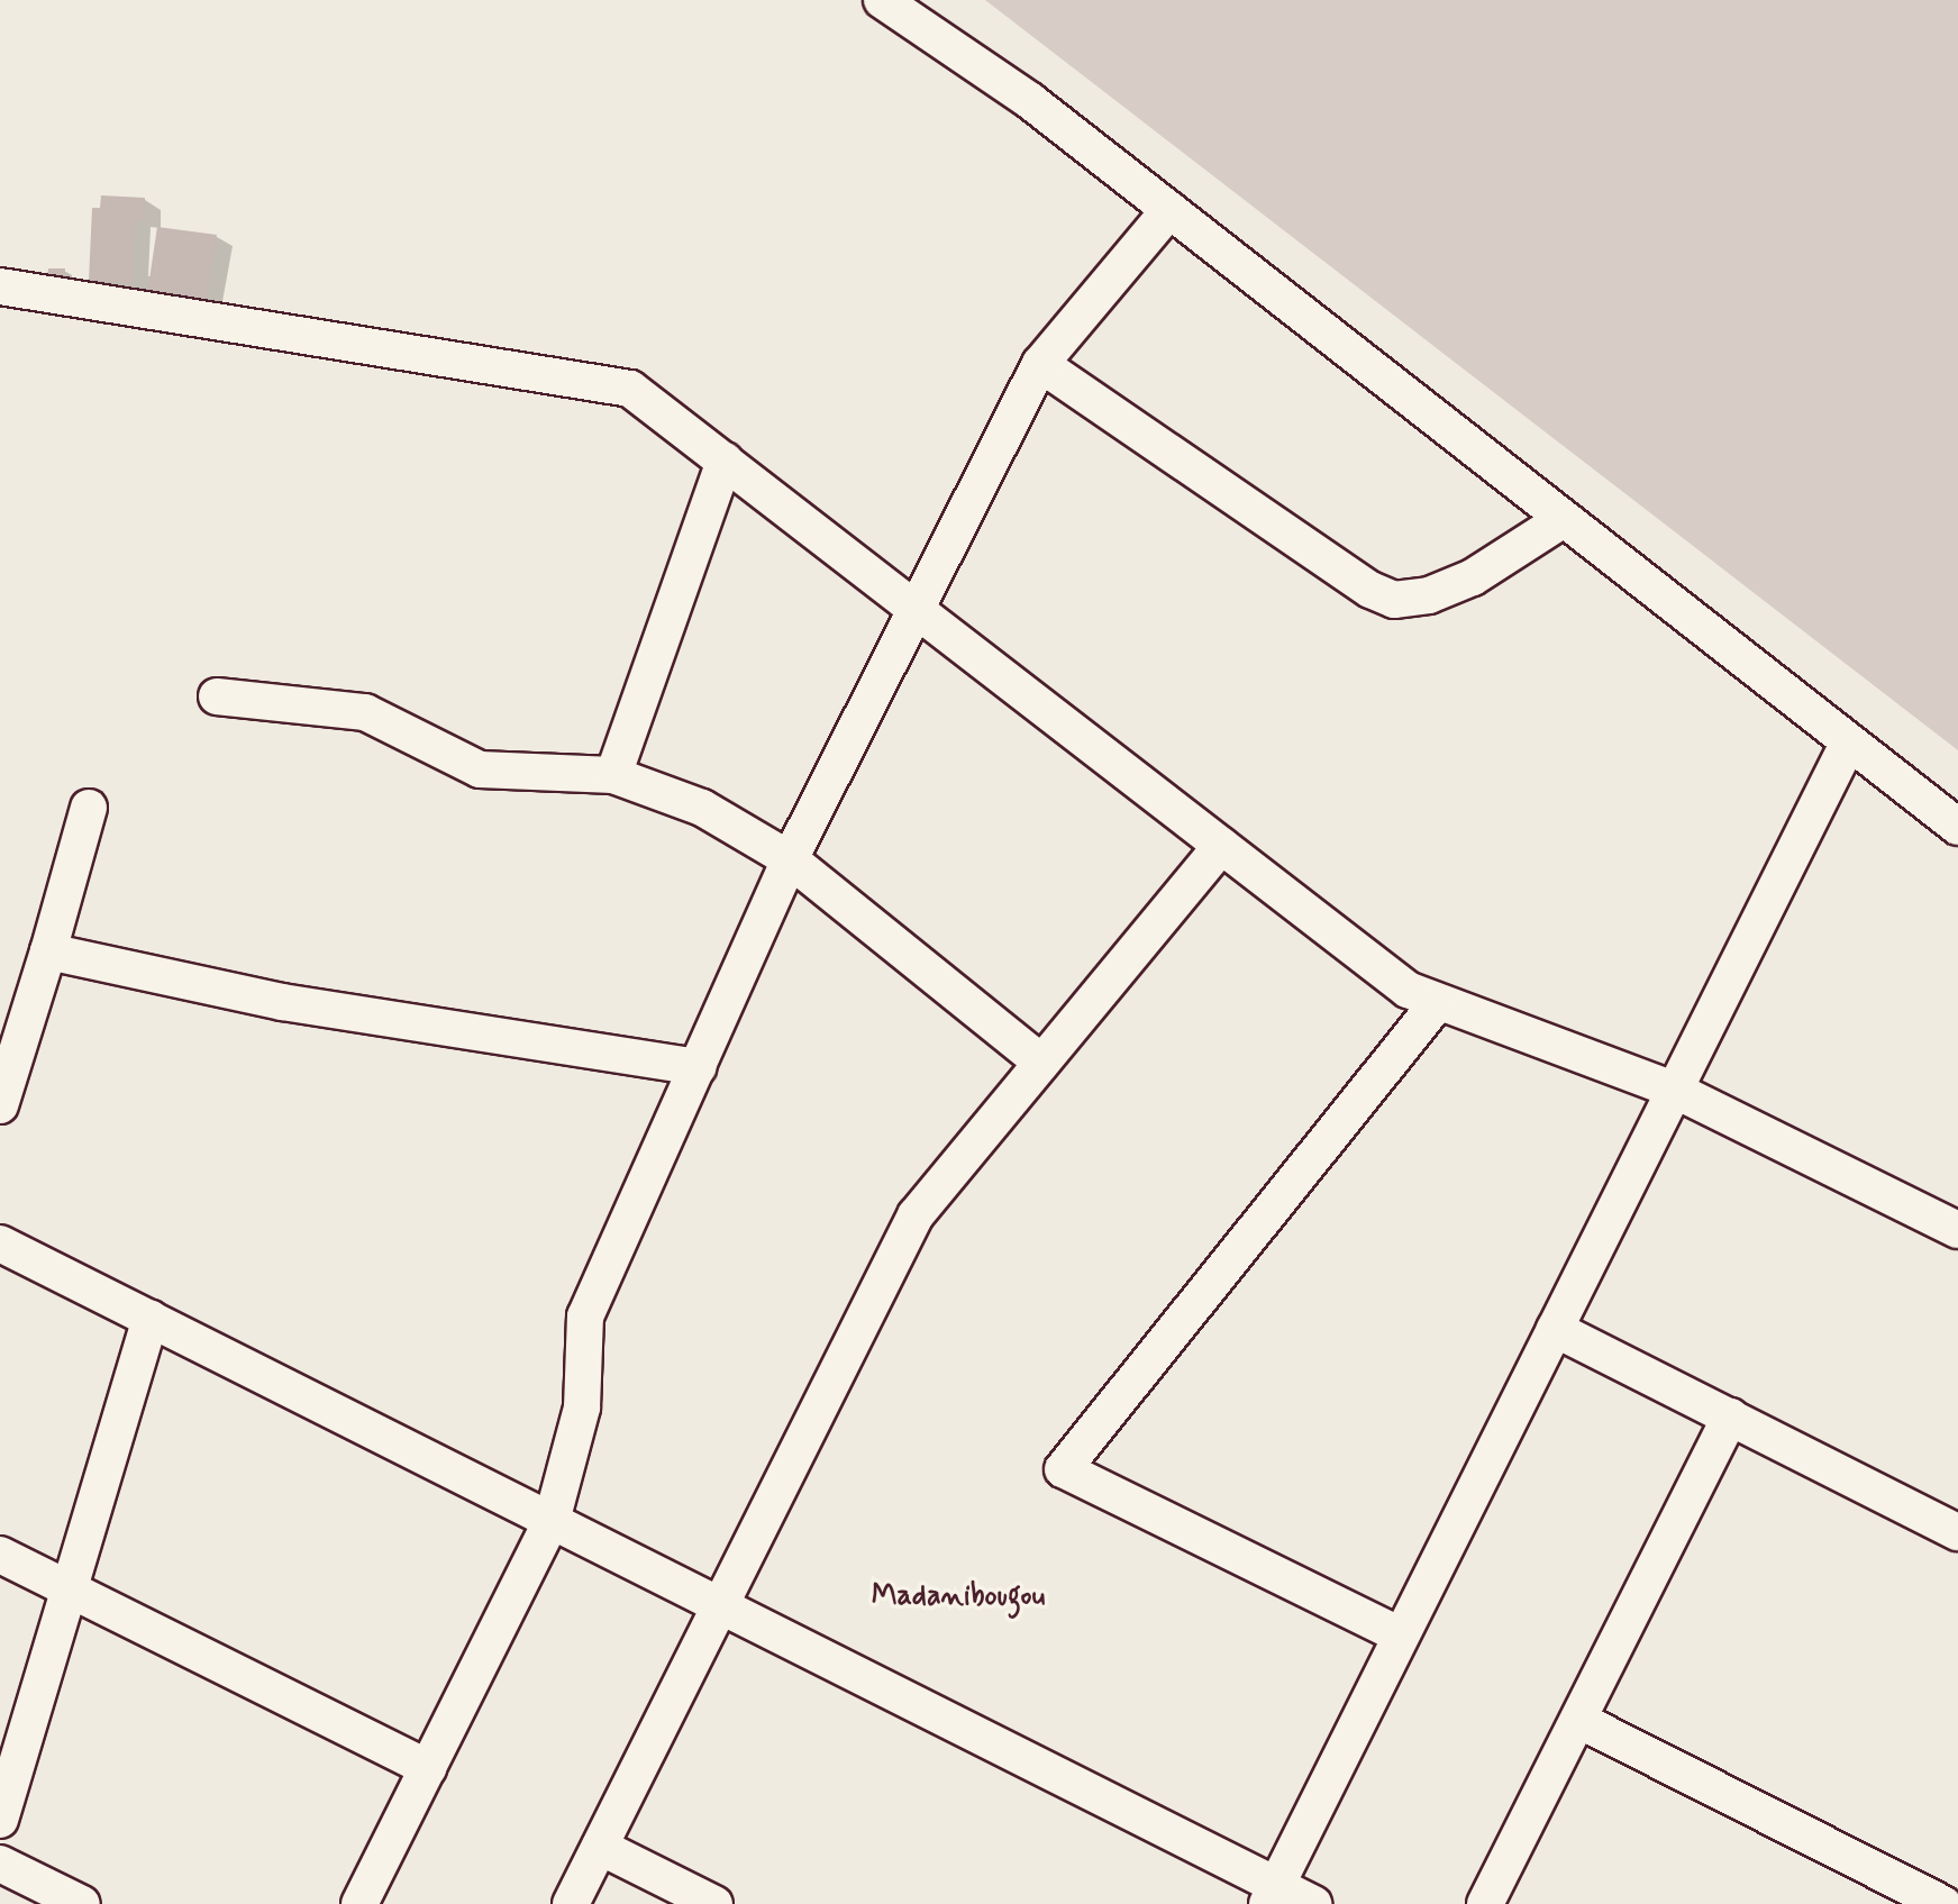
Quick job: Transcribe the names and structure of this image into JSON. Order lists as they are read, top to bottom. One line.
{"districts":["Madanibougou"]}
